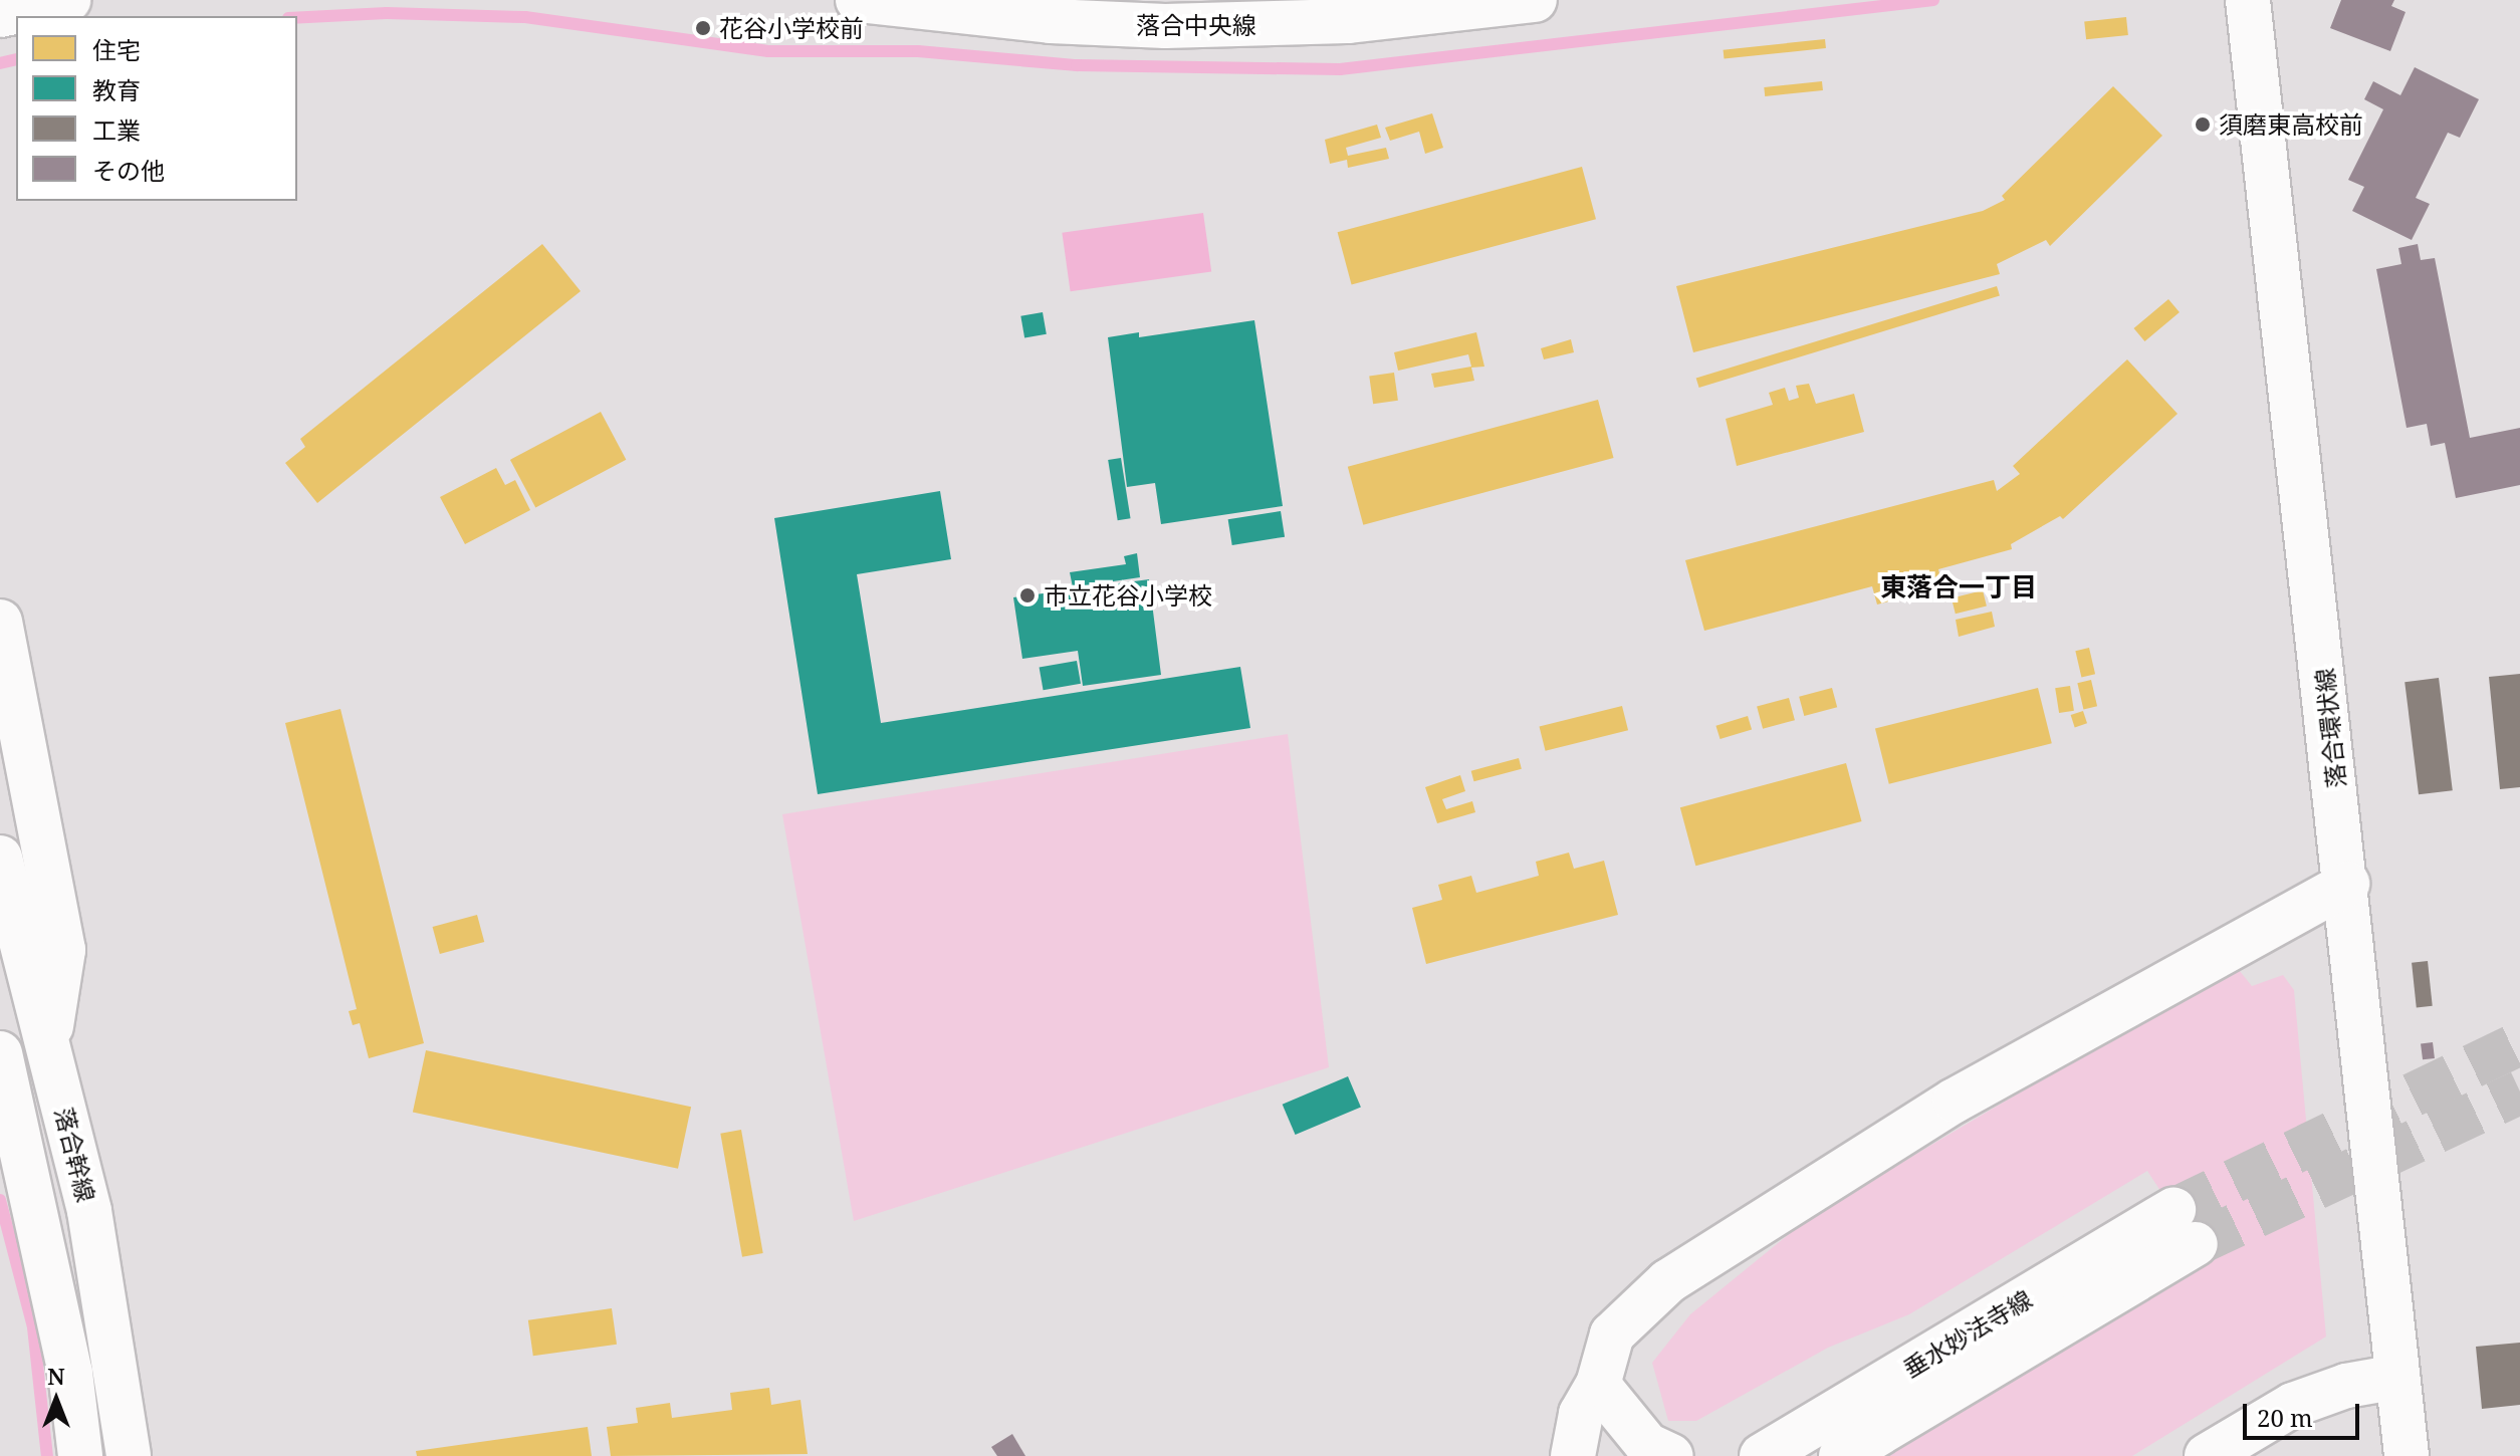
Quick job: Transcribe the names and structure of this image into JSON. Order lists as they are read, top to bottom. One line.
{"streets":{"street":["落合中央線","落合環状線","落合幹線","垂水妙法寺線"]},"districts":["東落合一丁目"],"places":["花谷小学校前","須磨東高校前","市立花谷小学校"],"legend":["住宅","教育","工業","その他"],"scale_bar":"20 m","north":"top"}
